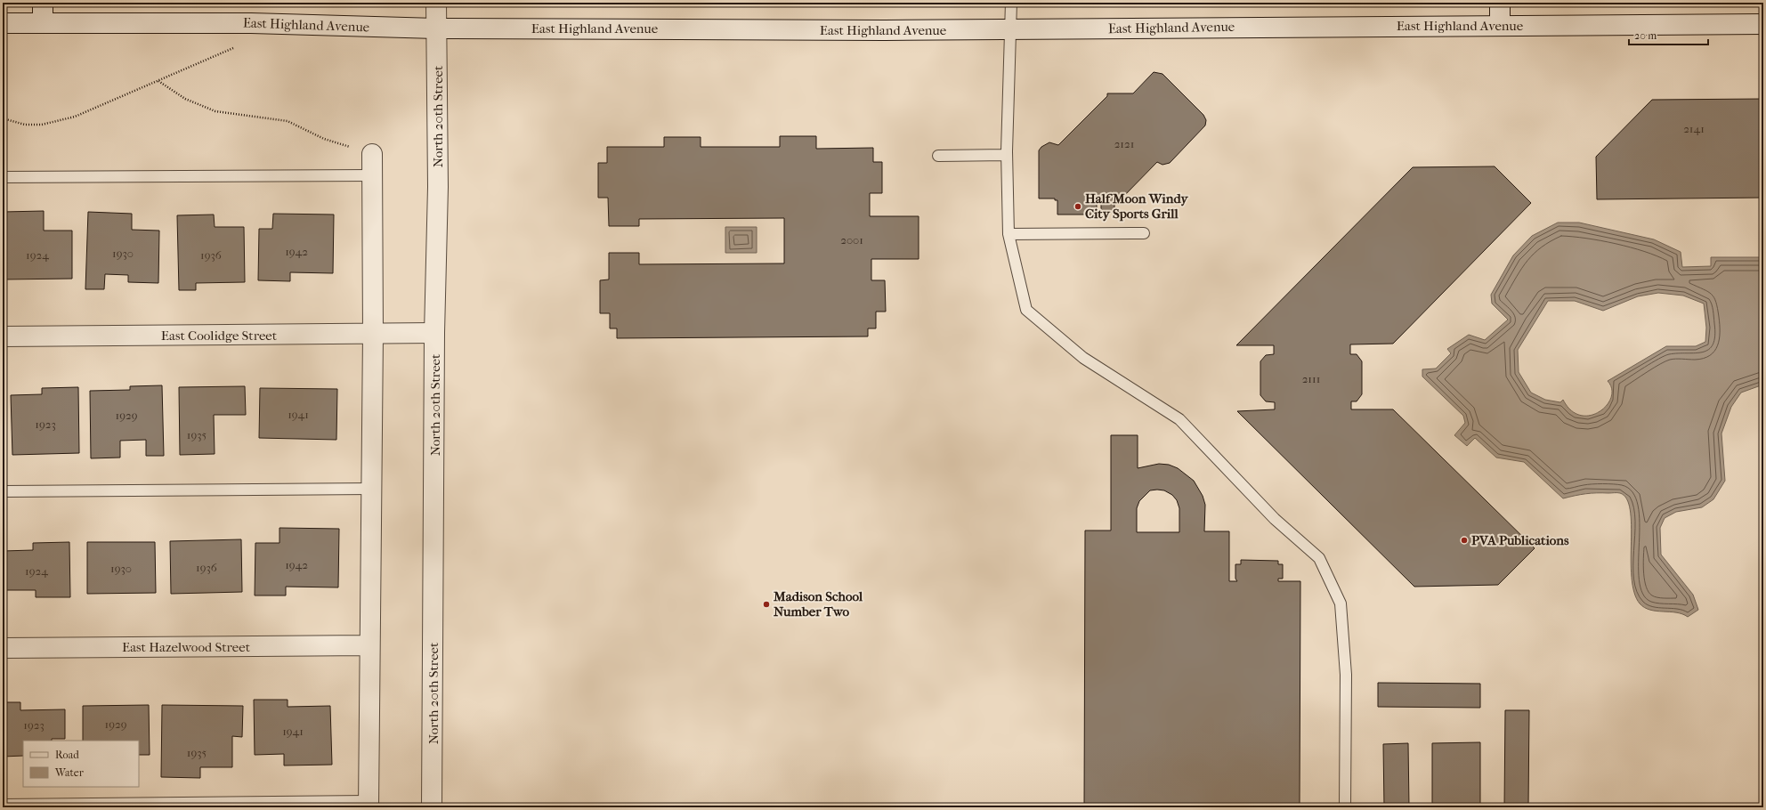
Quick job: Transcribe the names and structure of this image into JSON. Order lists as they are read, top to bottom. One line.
{"streets":{"street":["East Highland Avenue","North 20th Street","East Coolidge Street","East Hazelwood Street"]},"crossings":[["East Highland Avenue","North 20th Street"],["North 20th Street","East Coolidge Street"]],"places":["Half Moon Windy City Sports Grill","PVA Publications","Madison School Number Two"],"house_numbers":["2141","2121","2001","1942","1930","1924","1936","2111","1941","1929","1923","1935","1942","1936","1930","1924","1929","1923","1941","1935"],"legend":["Road","Water"],"scale_bar":"20 m"}
